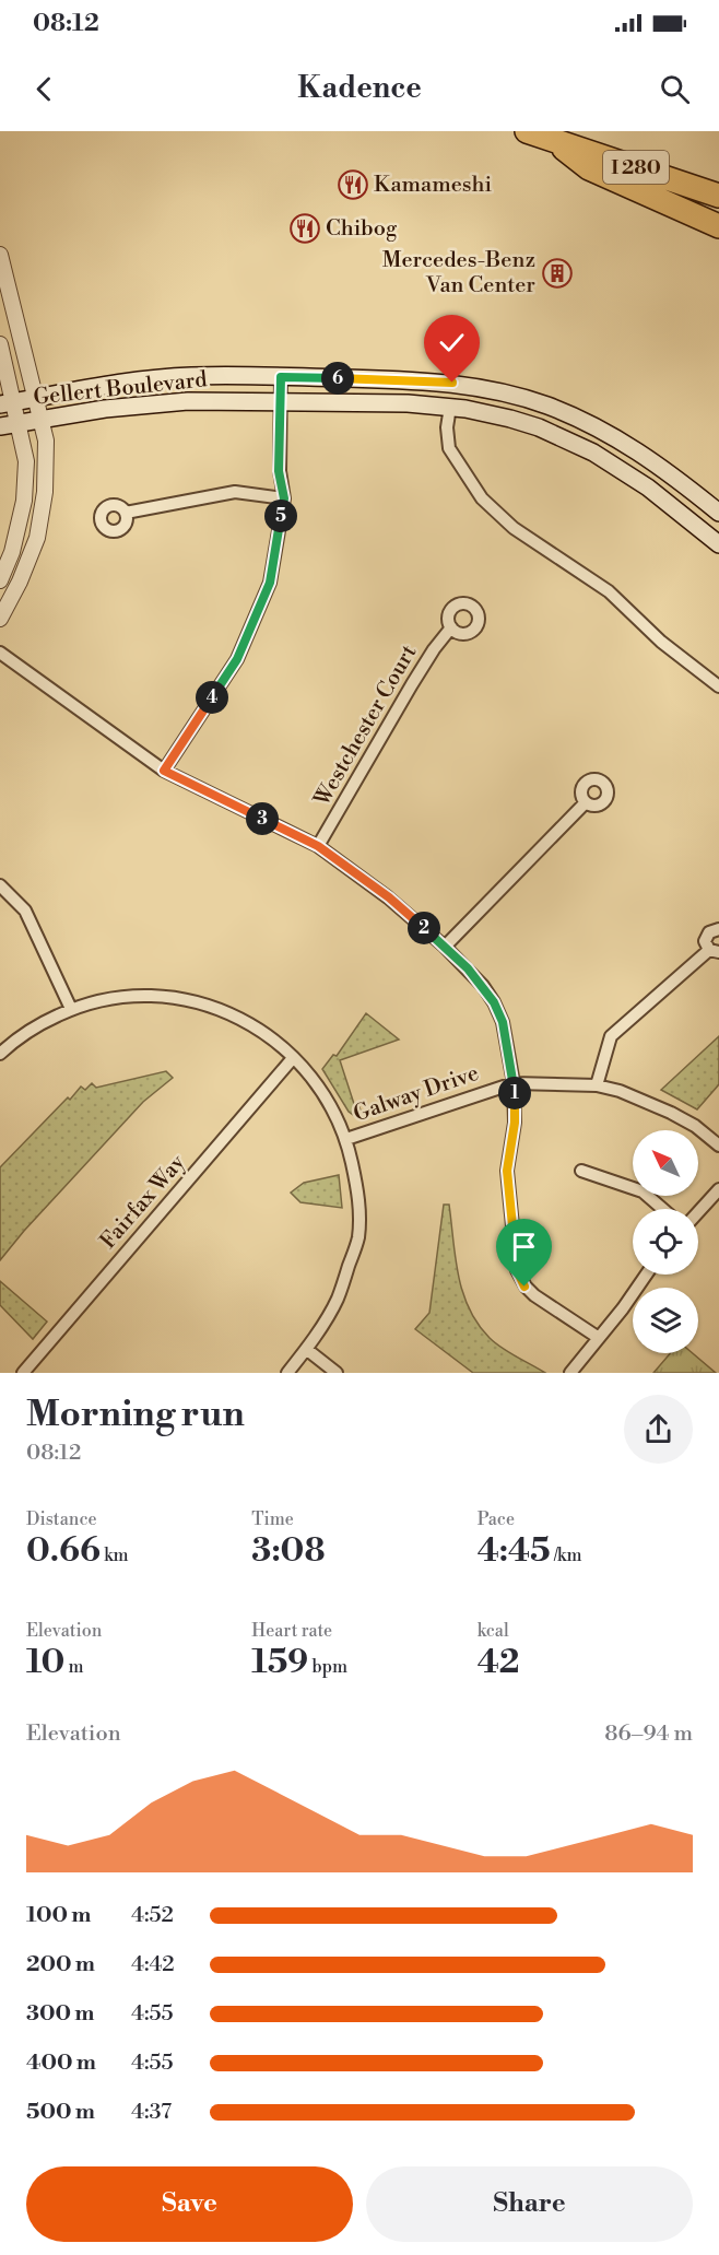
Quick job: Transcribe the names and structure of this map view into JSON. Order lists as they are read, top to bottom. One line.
{"streets":{"highway":["I 280"],"main road":["Gellert Boulevard"],"street":["Westchester Court","Galway Drive","Fairfax Way"]},"places":{"restaurant":["Kamameshi","Chibog"],"building":["Mercedes-Benz Van Center"]},"north":"top left","page":{"status":"08:12","header":"Kadence","pins":["6","5","4","3","2","1"],"heading":["Morning run","08:12"],"stats":[["Distance","0.66 km"],["Time","3:08"],["Pace","4:45 /km"],["Elevation","10 m"],["Heart rate","159 bpm"],["kcal","42"]],"chart":["Elevation","86–94 m"],"list":[{"name":"100 m","note":"4:52"},{"name":"200 m","note":"4:42"},{"name":"300 m","note":"4:55"},{"name":"400 m","note":"4:55"},{"name":"500 m","note":"4:37"}],"buttons":["Save","Share"]}}
